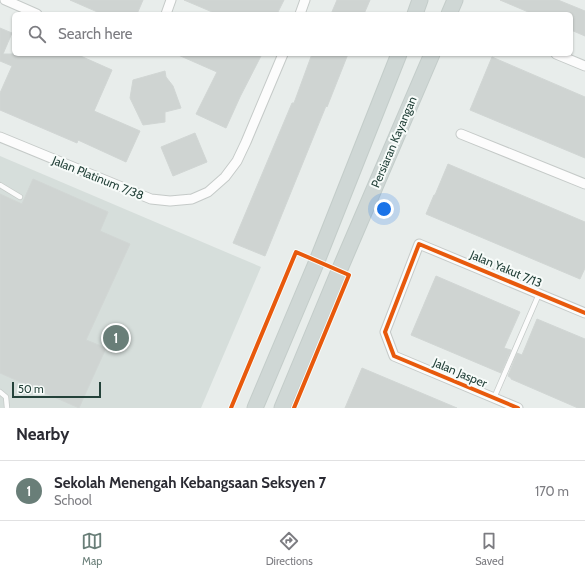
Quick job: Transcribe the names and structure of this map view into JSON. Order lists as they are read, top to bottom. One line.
{"streets":{"main road":["Persiaran Kayangan"],"street":["Jalan Platinum 7/38","Jalan Yakut 7/13","Jalan Jasper"]},"crossings":[["Jalan Yakut 7/13","Jalan Jasper"]],"scale_bar":"50 m","page":{"search":"Search here","pins":"1","scale":"50 m","heading":"Nearby","list":[{"mark":"1","name":"Sekolah Menengah Kebangsaan Seksyen 7","note":"School","value":"170 m"}],"nav":["Map","Directions","Saved"]}}
